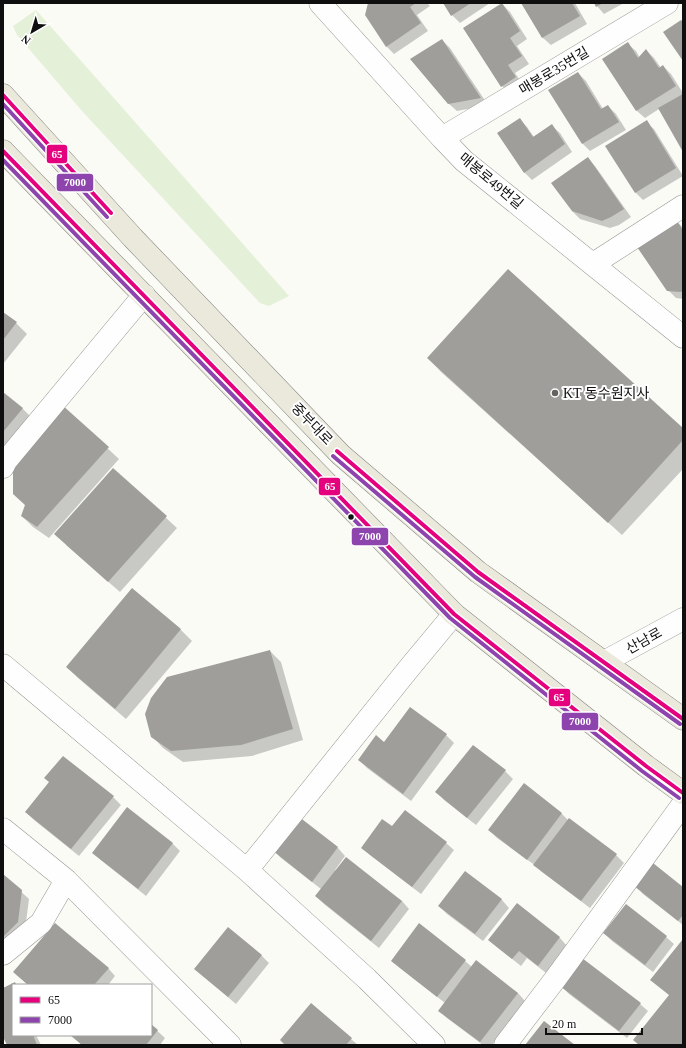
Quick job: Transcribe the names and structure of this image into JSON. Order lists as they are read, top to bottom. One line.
{"streets":{"main road":["중부대로"],"street":["매봉로35번길","매봉로49번길","산남로"]},"crossings":[["매봉로35번길","매봉로49번길"],["중부대로","산남로"]],"places":["KT 동수원지사"],"lines":["transit line 65","transit line 7000"],"legend":["65","7000"],"scale_bar":"20 m","north":"bottom left"}
